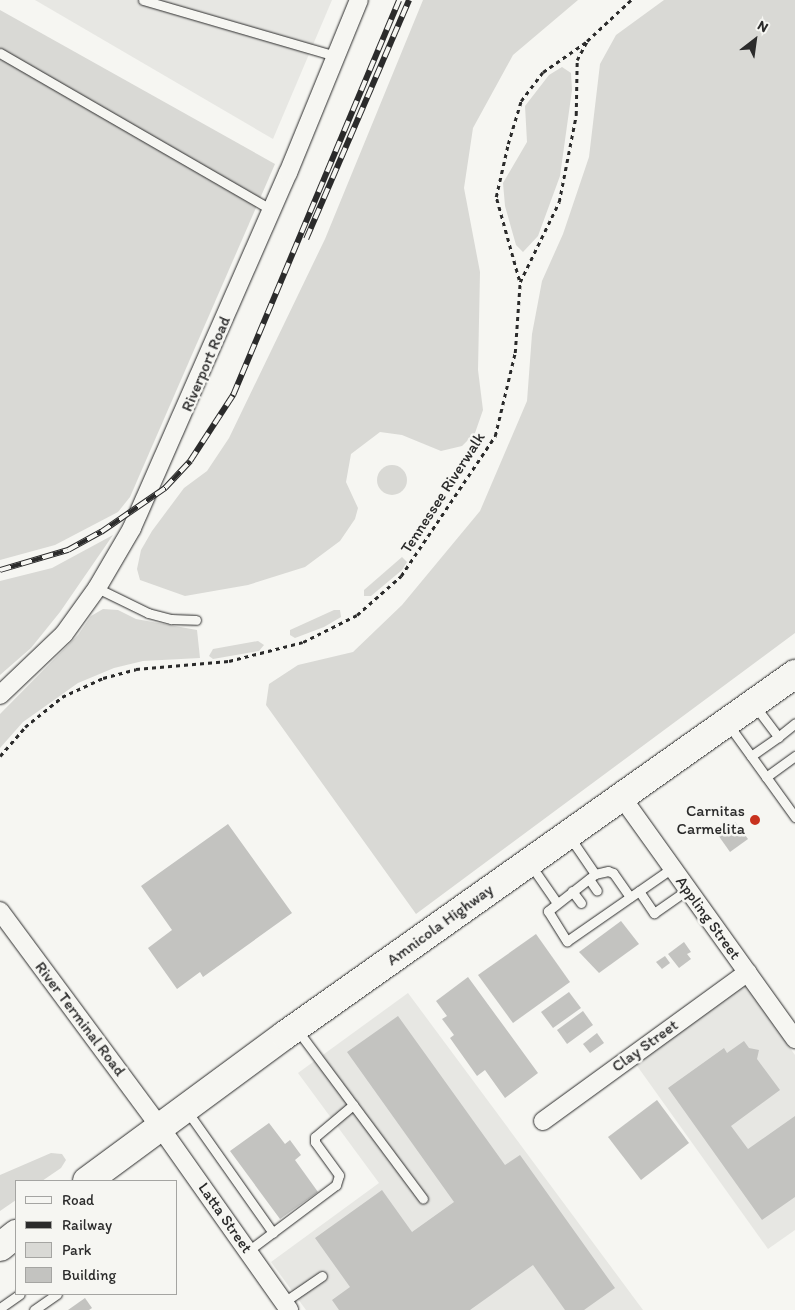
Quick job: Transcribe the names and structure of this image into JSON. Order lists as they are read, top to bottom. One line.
{"streets":{"main road":["Amnicola Highway"],"street":["Riverport Road","Appling Street","River Terminal Road","Clay Street","Latta Street"],"path":["Tennessee Riverwalk"]},"crossings":[["Appling Street","Amnicola Highway"],["Appling Street","Clay Street"],["Amnicola Highway","River Terminal Road"],["Amnicola Highway","Latta Street"],["River Terminal Road","Latta Street"]],"places":["Carnitas Carmelita"],"legend":["Road","Railway","Park","Building"],"north":"top right"}
